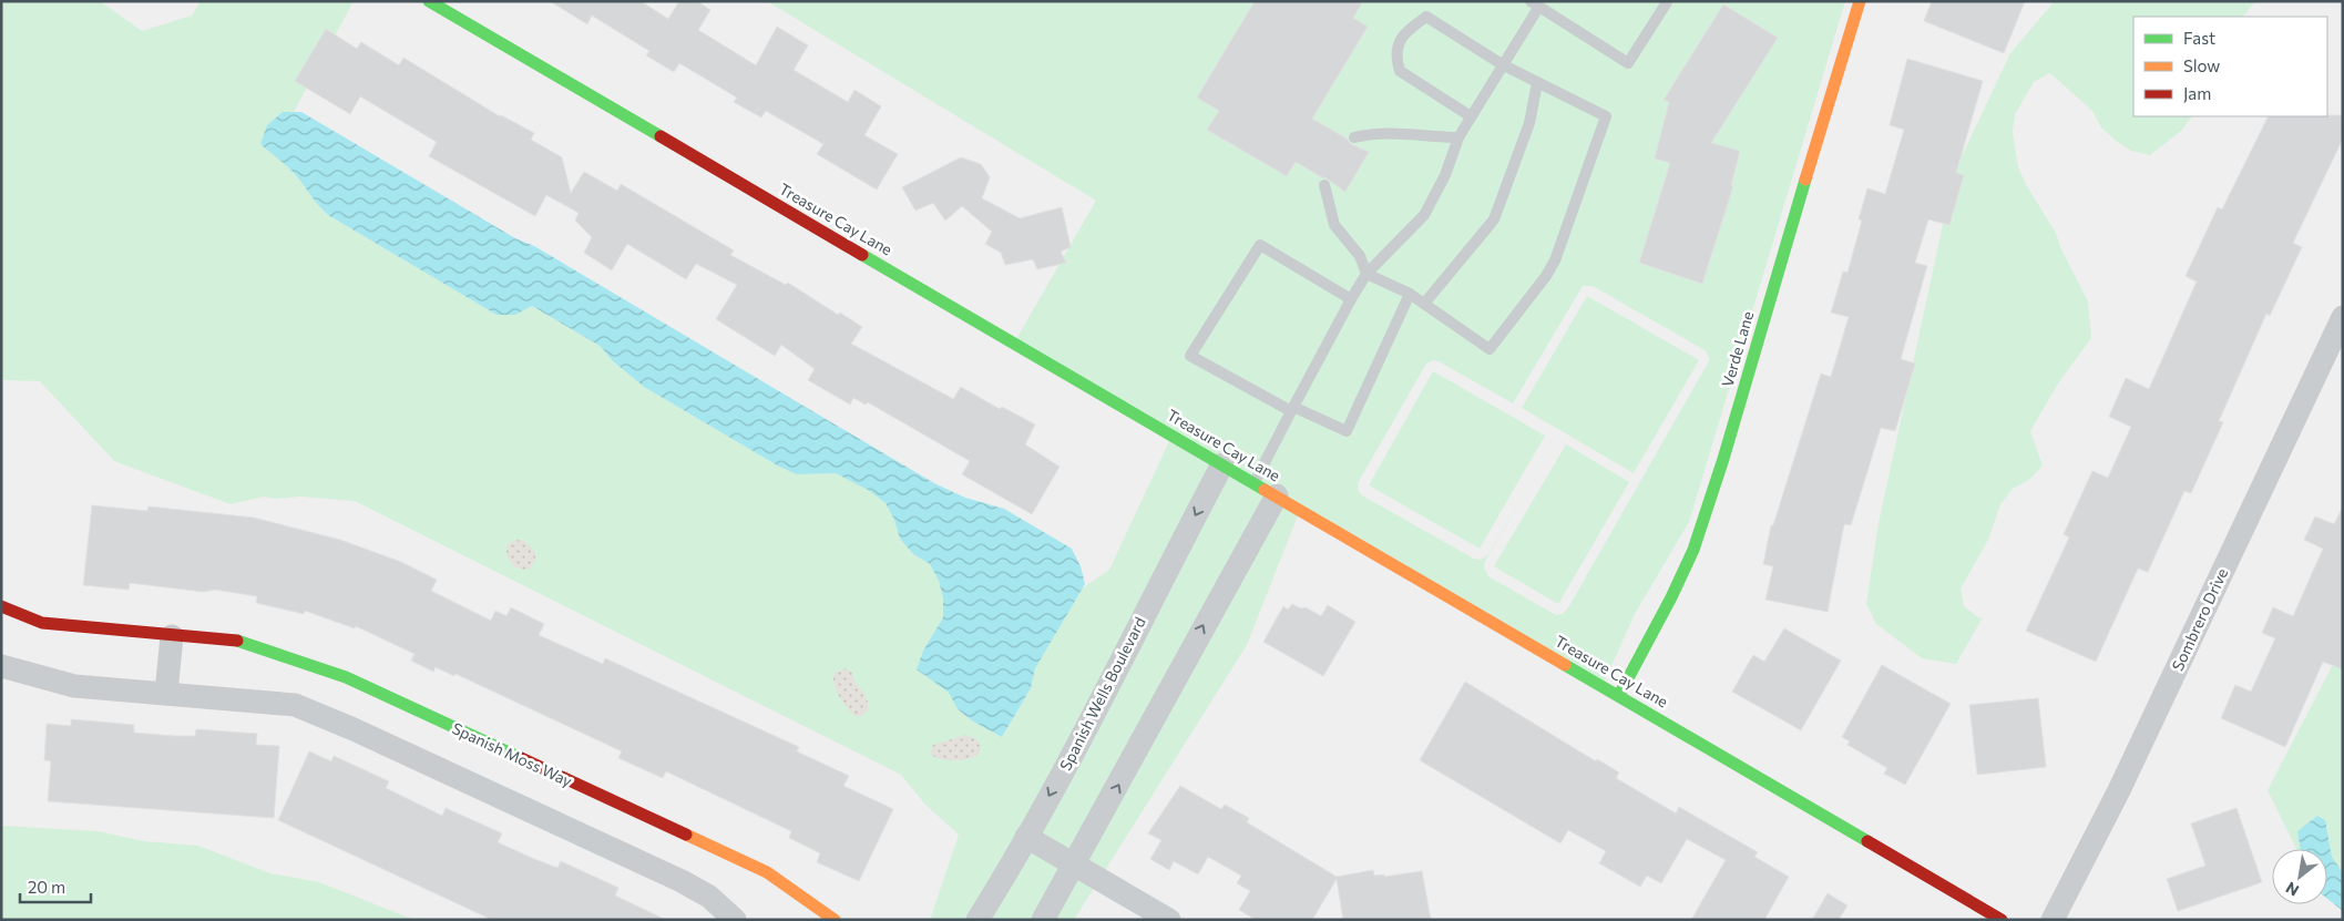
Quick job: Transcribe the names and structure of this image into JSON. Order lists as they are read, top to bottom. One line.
{"streets":{"street":["Treasure Cay Lane","Verde Lane","Sombrero Drive","Spanish Wells Boulevard","Spanish Moss Way"]},"crossings":[["Treasure Cay Lane","Verde Lane"],["Treasure Cay Lane","Spanish Wells Boulevard"]],"legend":["Fast","Slow","Jam"],"scale_bar":"20 m","north":"bottom left"}
